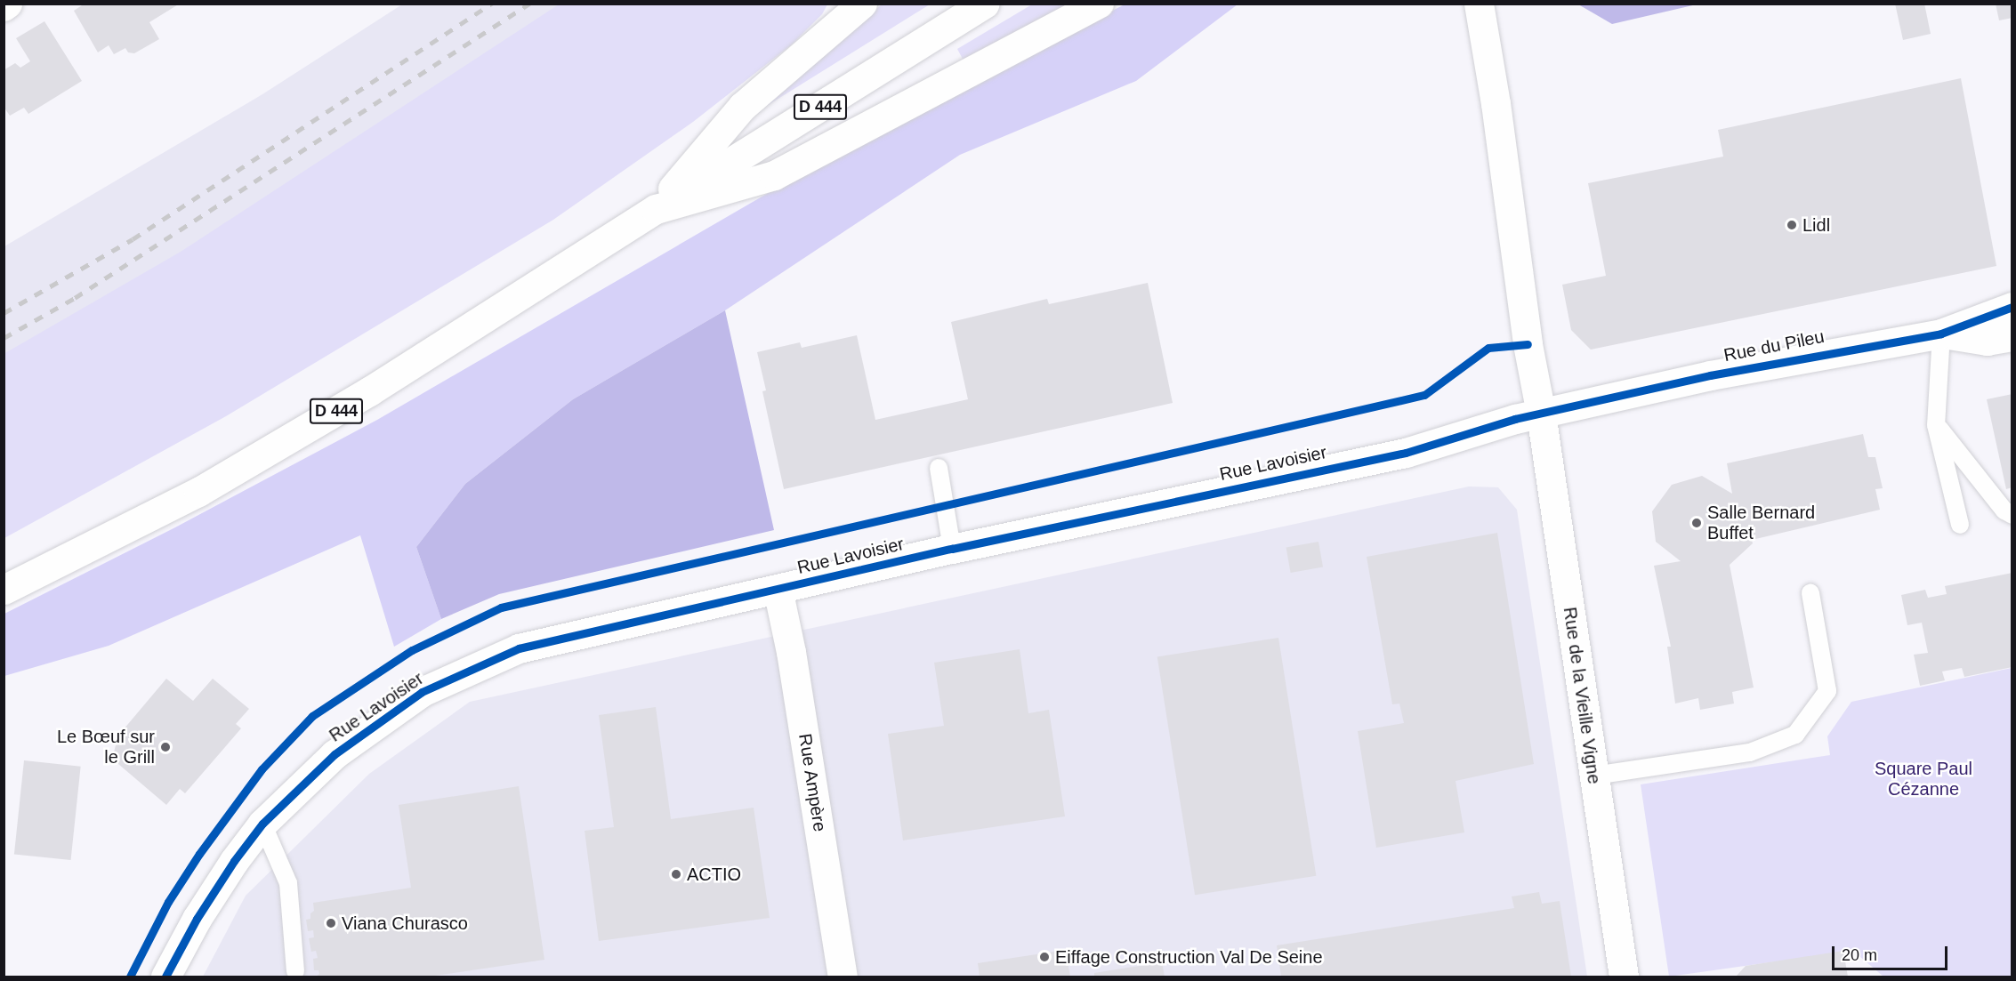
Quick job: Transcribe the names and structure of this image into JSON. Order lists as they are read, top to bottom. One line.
{"streets":{"street":["D 444","Rue du Pileu","Rue Lavoisier","Rue de la Vieille Vigne","Rue Ampère"]},"crossings":[["Rue du Pileu","Rue Lavoisier"],["Rue du Pileu","Rue de la Vieille Vigne"],["Rue Lavoisier","Rue de la Vieille Vigne"],["Rue Lavoisier","Rue Ampère"]],"parks":["Square Paul Cézanne"],"places":["Lidl","Salle Bernard Buffet","Le Bœuf sur le Grill","ACTIO","Viana Churasco","Eiffage Construction Val De Seine"],"scale_bar":"20 m"}
